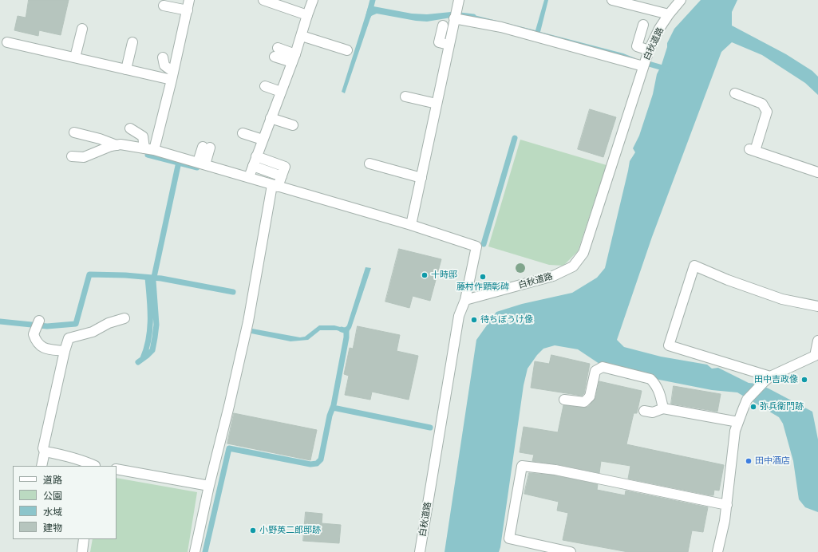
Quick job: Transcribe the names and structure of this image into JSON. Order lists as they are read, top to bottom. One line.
{"streets":{"street":["白秋道路"]},"places":["十時邸","藤村作顕彰碑","待ちぼうけ像","田中吉政像","弥兵衛門跡","田中酒店","小野英二郎邸跡"],"legend":["道路","公園","水域","建物"]}
